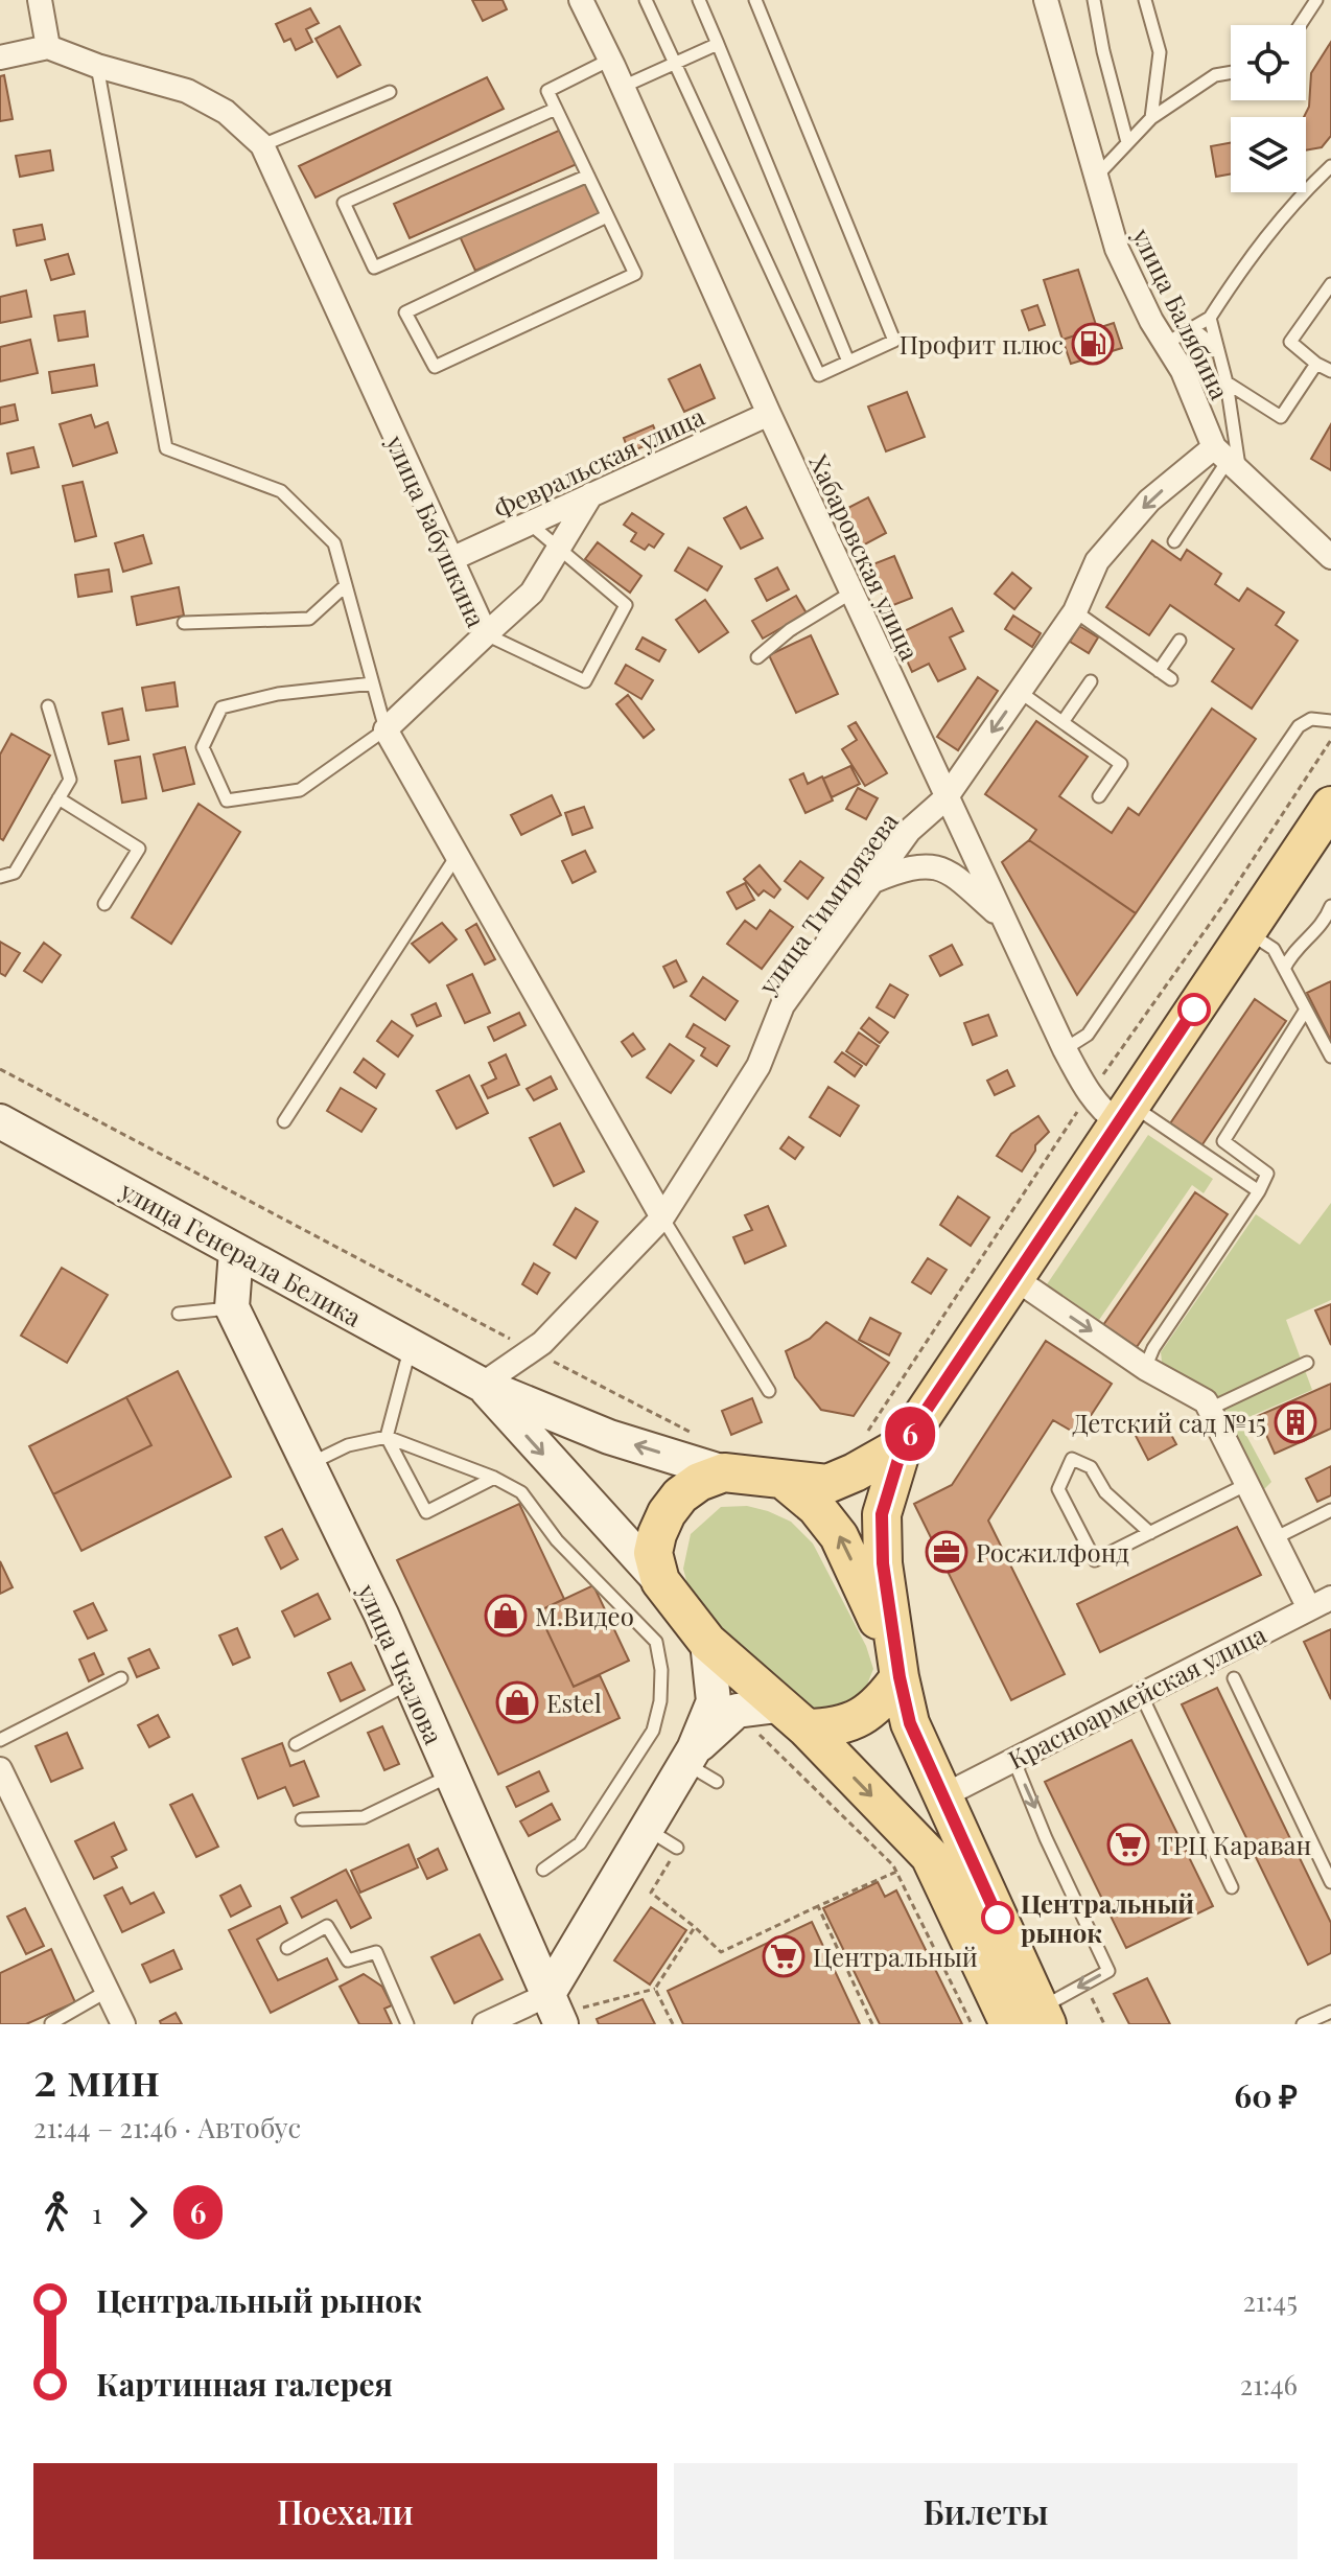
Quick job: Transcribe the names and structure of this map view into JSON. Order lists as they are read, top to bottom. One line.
{"streets":{"main road":["улица Генерала Белика","улица Чкалова"],"street":["улица Балябина","Февральская улица","улица Бабушкина","Хабаровская улица","улица Тимирязева","Красноармейская улица"]},"crossings":[["улица Балябина","улица Тимирязева"],["Февральская улица","улица Бабушкина"],["Февральская улица","Хабаровская улица"],["Хабаровская улица","улица Тимирязева"],["улица Тимирязева","улица Генерала Белика"]],"places":{"fuel station":["Профит плюс"],"building":["Детский сад №15"],"office":["Росжилфонд"],"shop":["М.Видео","Estel"],"supermarket":["ТРЦ Караван","Центральный"],"other":["Центральный рынок"]},"lines":["bus line 6"],"page":{"on_map":"6","heading":["2 мин","21:44 – 21:46 · Автобус","60 ₽"],"legs":["1","6"],"list":[{"name":"Центральный рынок","value":"21:45"},{"name":"Картинная галерея","value":"21:46"}],"buttons":["Поехали","Билеты"]}}
